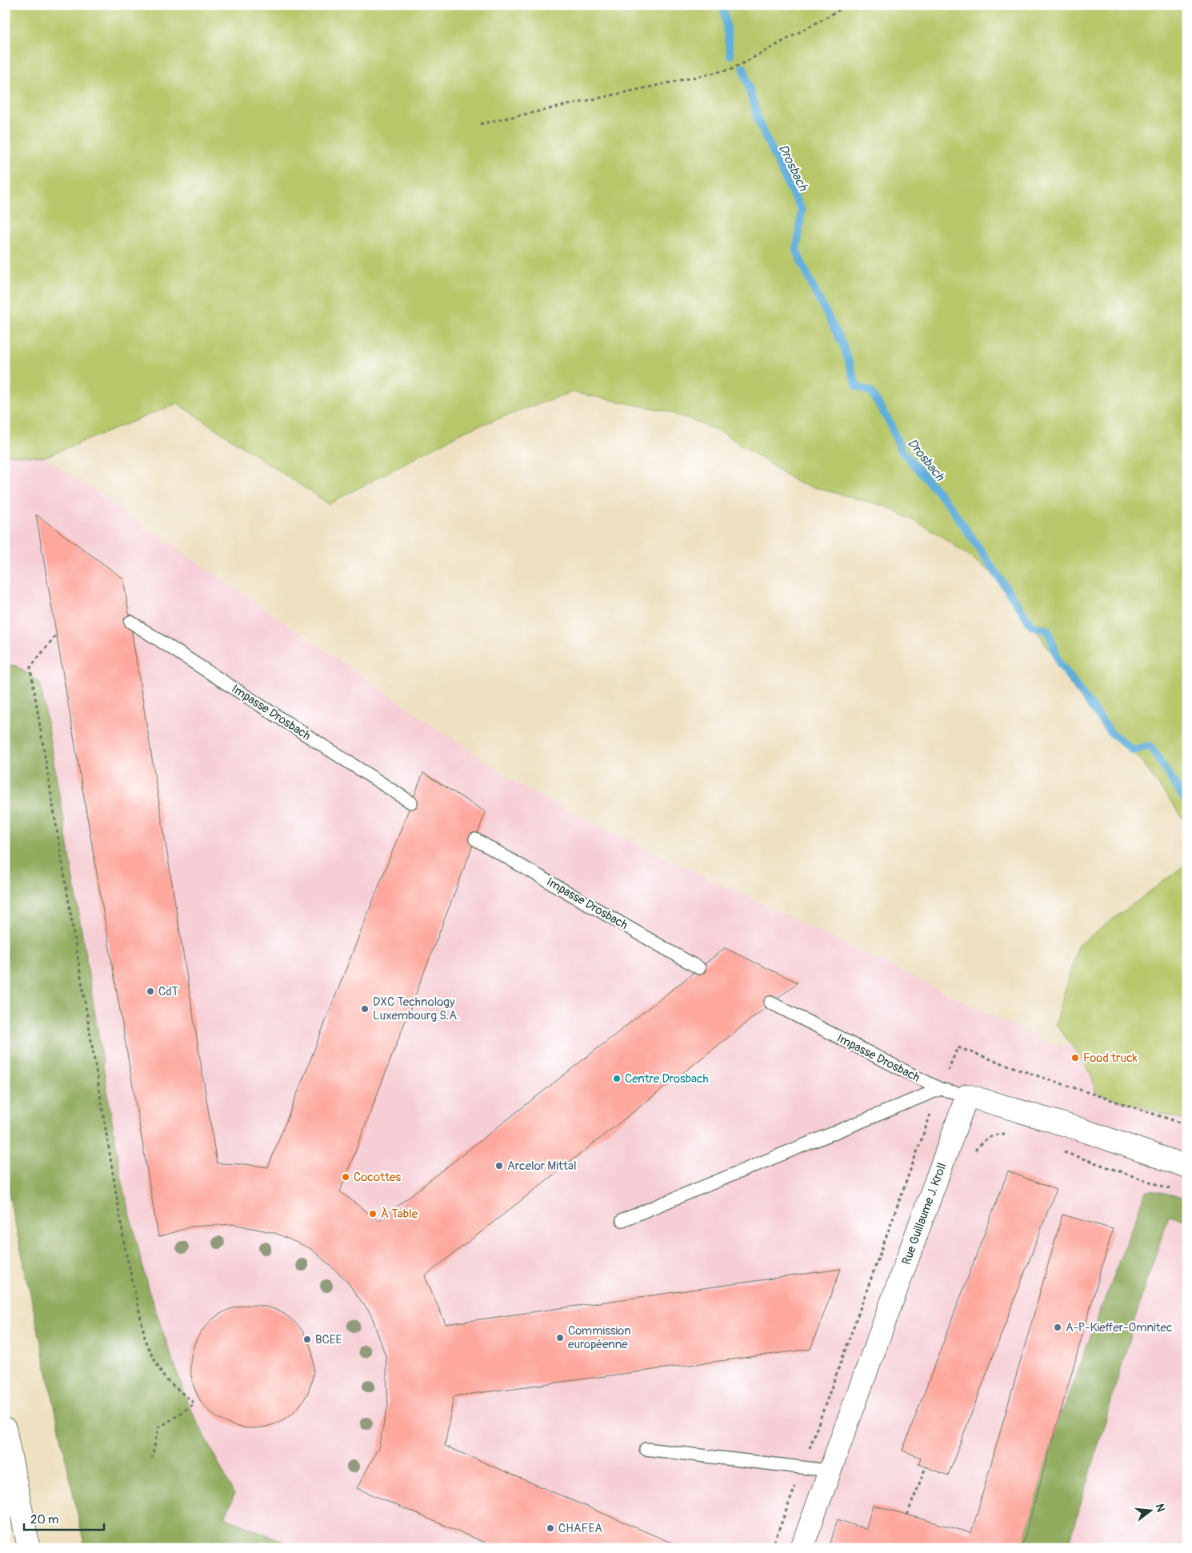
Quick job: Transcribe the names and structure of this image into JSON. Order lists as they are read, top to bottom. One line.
{"streets":{"main road":["Rue Guillaume J. Kroll"],"lane":["Impasse Drosbach"]},"crossings":[["Impasse Drosbach","Rue Guillaume J. Kroll"]],"water":["Drosbach"],"places":["CdT","DXC Technology Luxembourg S.A.","Food truck","Centre Drosbach","Arcelor Mittal","Cocottes","À Table","A-P-Kieffer-Omnitec","Commission européenne","BCEE","CHAFEA"],"scale_bar":"20 m","north":"right"}
